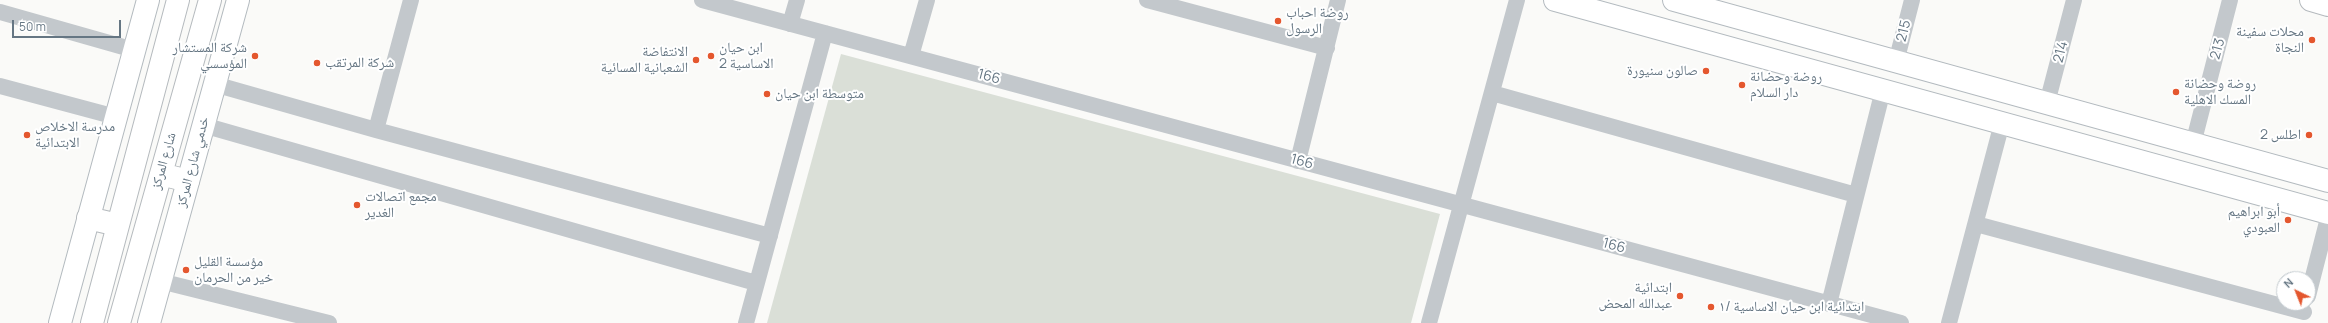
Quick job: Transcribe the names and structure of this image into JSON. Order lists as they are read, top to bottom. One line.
{"streets":{"street":["215","213","214","166","شارع المركز","خدمي شارع المركز"]},"places":["روضة احباب الرسول","محلات سفينة النجاة","شركة المستشار المؤسسي","ابن حيان الاساسية 2","الانتفاضة الشعبانية المسائية","شركة المرتقب","صالون سنيورة","روضة وحضانة دار السلام","روضة وحضانة المسك الاهلية","متوسطة ابن حيان","مدرسة الاخلاص الابتدائية","اطلس 2","مجمع اتصالات الغدير","أبو ابراهيم العبودي","مؤسسة القليل خير من الحرمان","ابتدائية عبدالله المحض","ابتدائية ابن حيان الاساسية /١"],"scale_bar":"50 m","north":"top left"}
